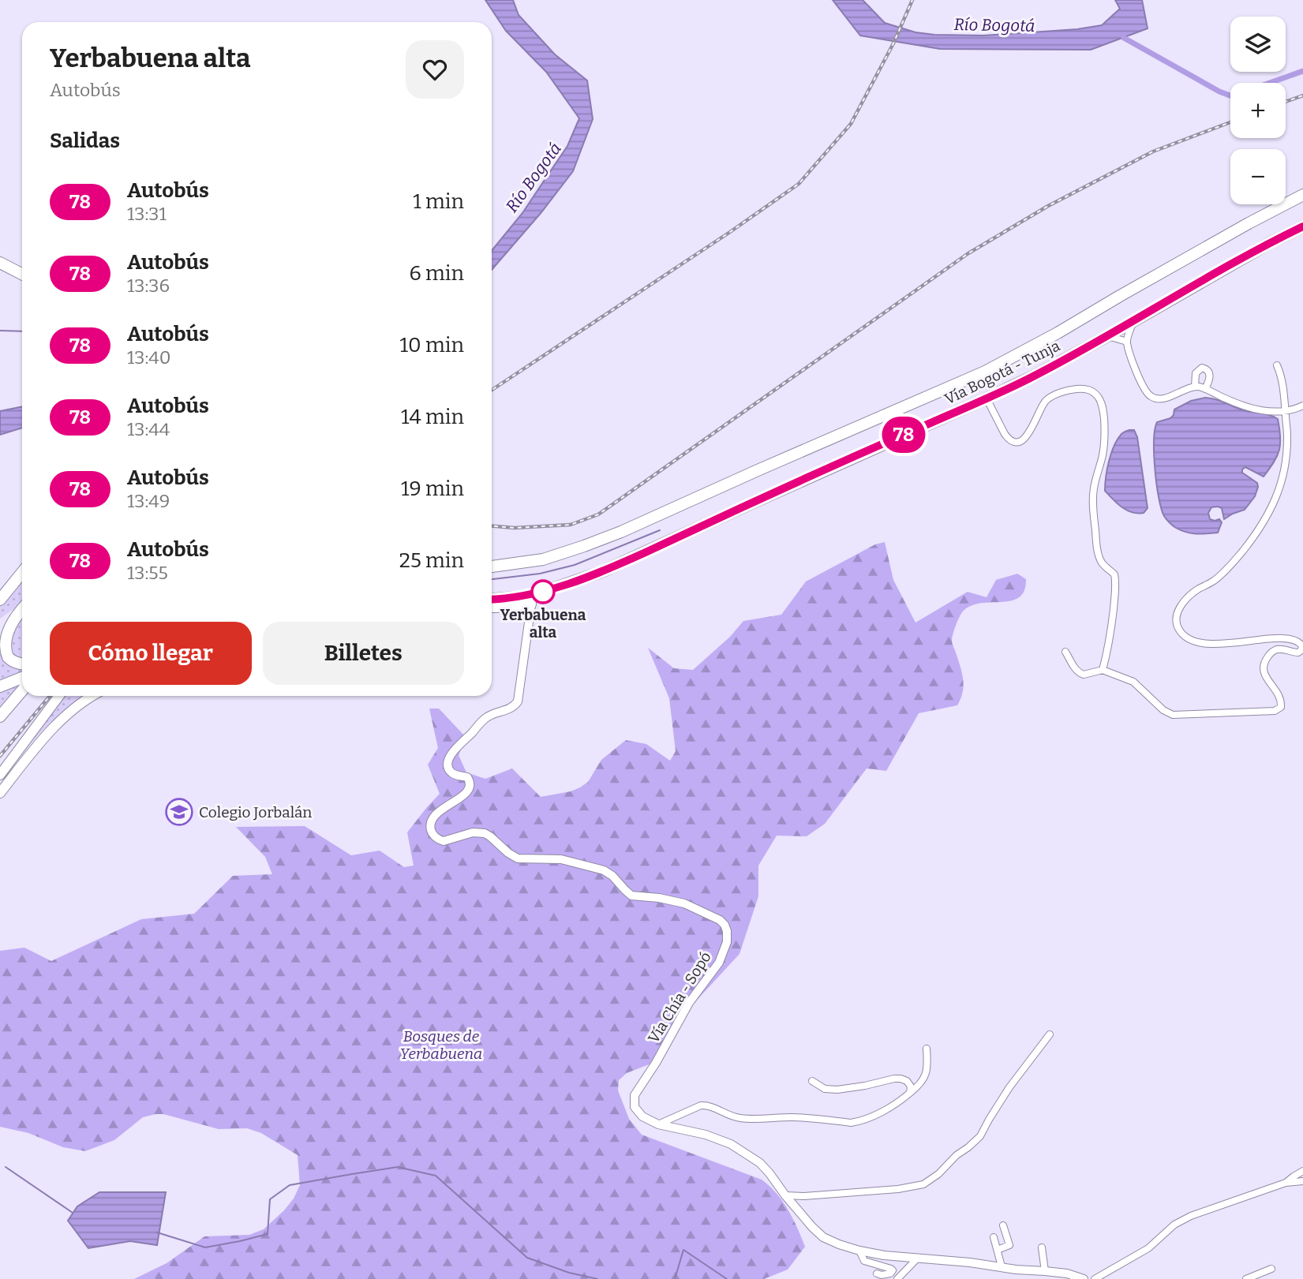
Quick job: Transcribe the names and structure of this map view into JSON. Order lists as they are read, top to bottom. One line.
{"streets":{"highway":["Vía Bogotá - Tunja"],"street":["Vía Chía - Sopó"]},"crossings":[["Vía Bogotá - Tunja","Vía Chía - Sopó"]],"water":["Río Bogotá"],"parks":["Bosques de Yerbabuena"],"places":{"other":["Yerbabuena alta"],"school or university":["Colegio Jorbalán"]},"lines":["bus line 78"],"page":{"on_map":"78","map_buttons":["+","−"],"heading":[["Yerbabuena alta","Autobús"],"Salidas"],"list":[{"mark":"78","name":"Autobús","note":"13:31","value":"1 min"},{"mark":"78","name":"Autobús","note":"13:36","value":"6 min"},{"mark":"78","name":"Autobús","note":"13:40","value":"10 min"},{"mark":"78","name":"Autobús","note":"13:44","value":"14 min"},{"mark":"78","name":"Autobús","note":"13:49","value":"19 min"},{"mark":"78","name":"Autobús","note":"13:55","value":"25 min"}],"buttons":["Cómo llegar","Billetes"]}}
